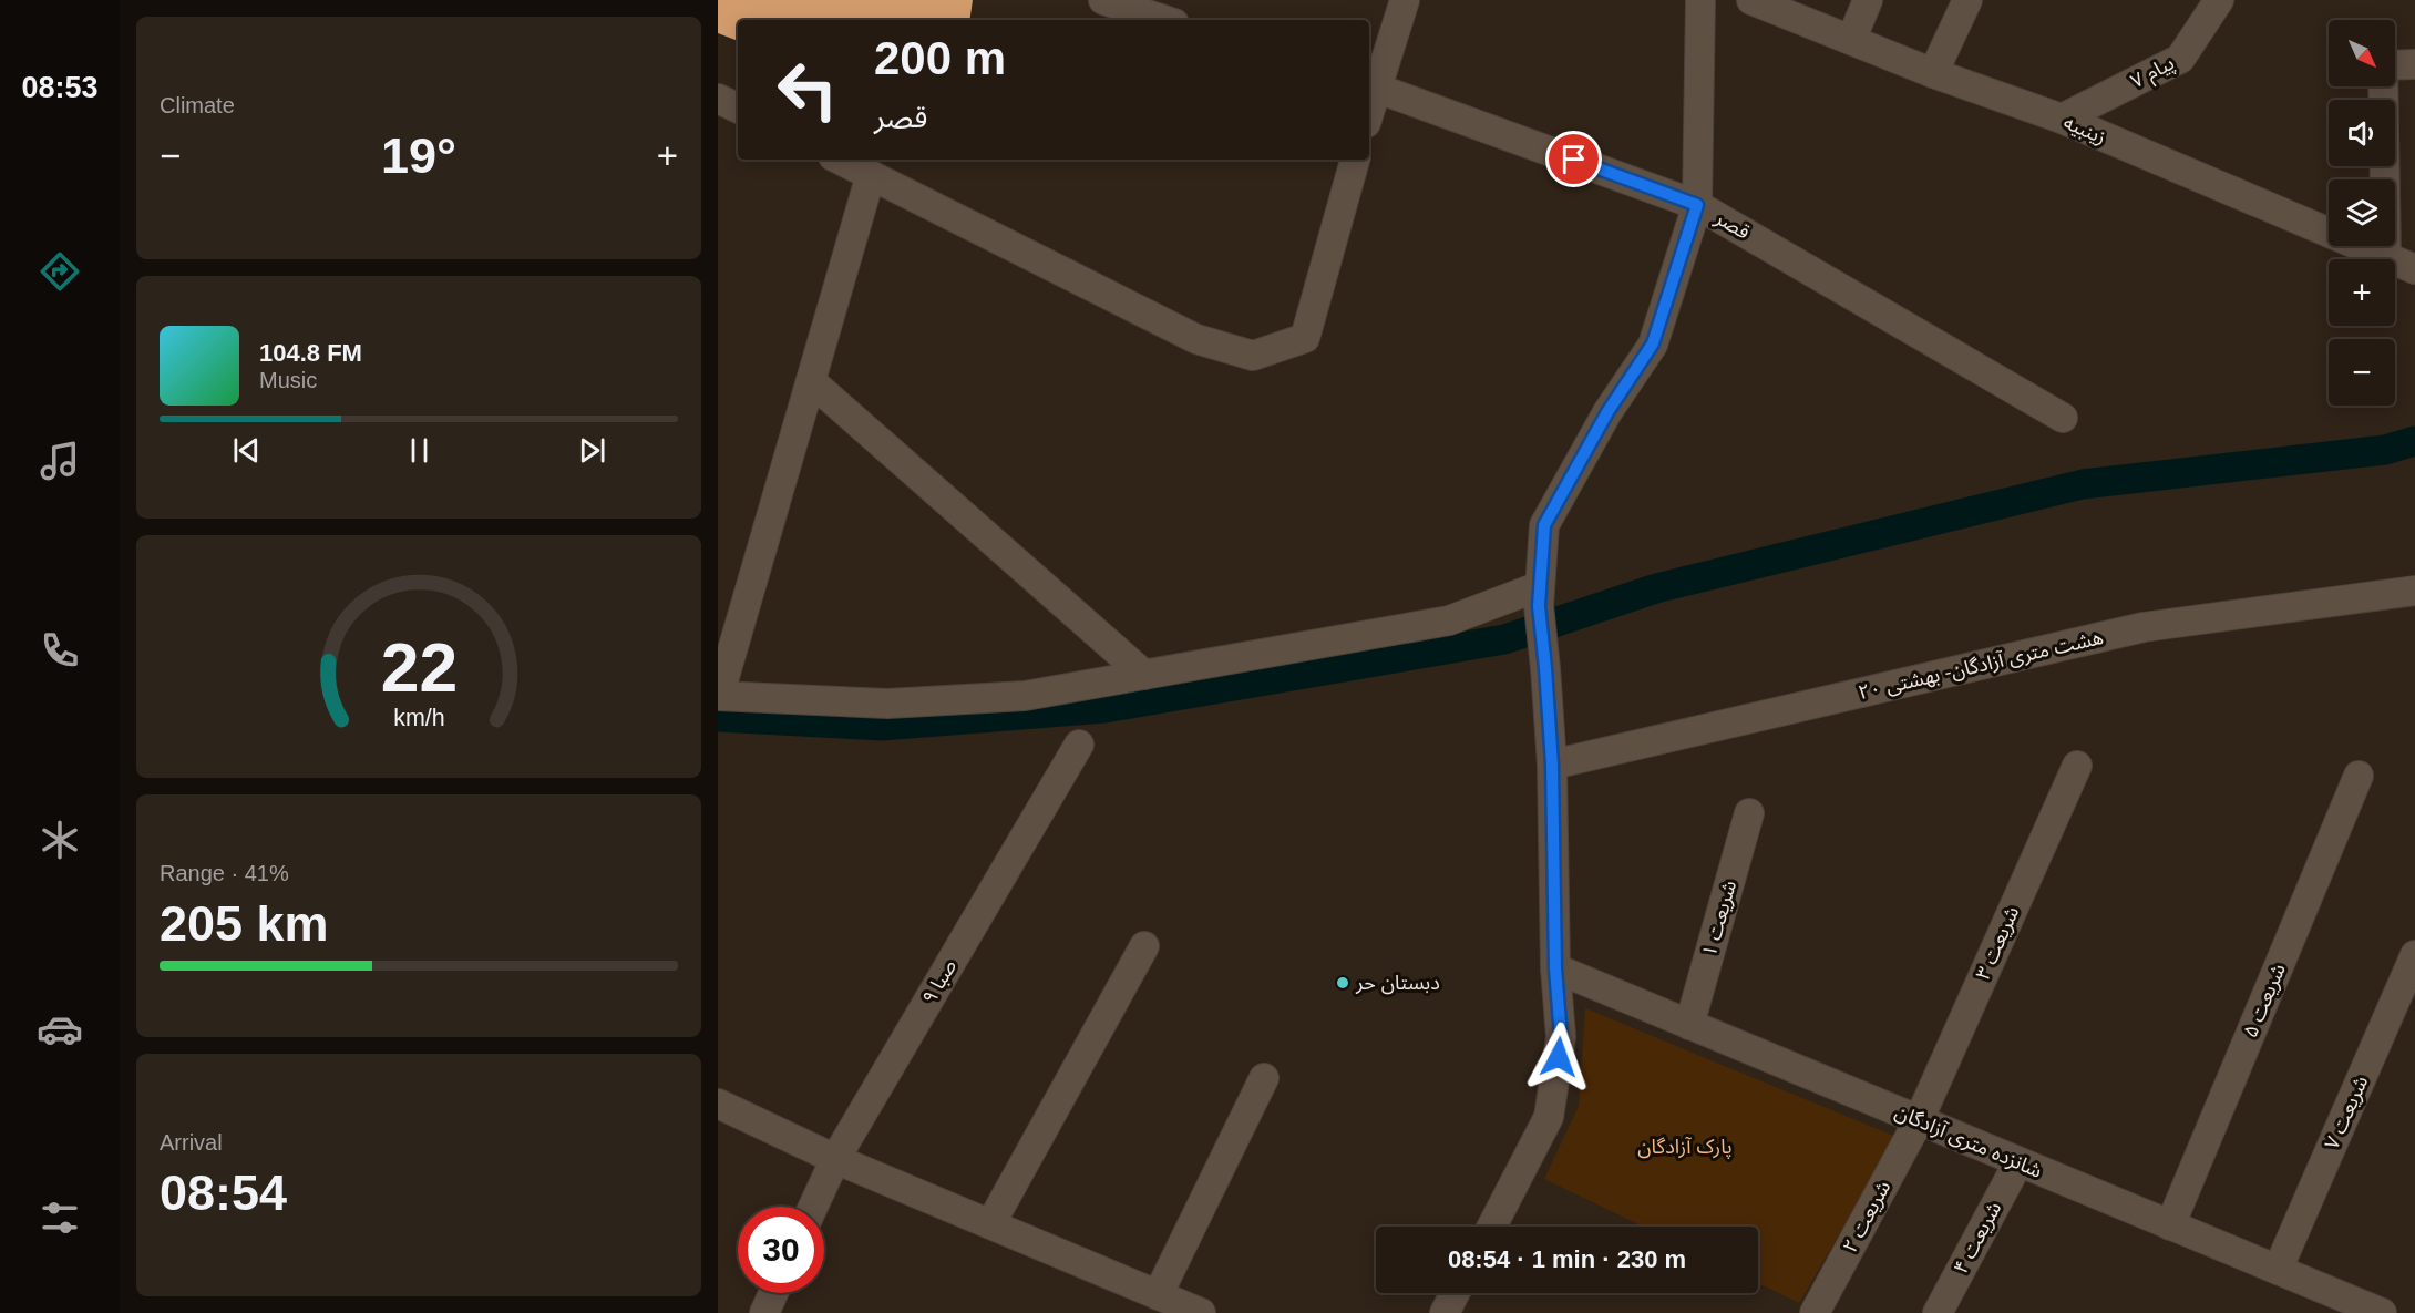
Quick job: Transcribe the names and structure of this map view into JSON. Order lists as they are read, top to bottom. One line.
{"streets":{"street":["پیام ۷","زینبیه","قصر","هشت متری آزادگان- بهشتی ۲۰","۱ شریعت","۳ شریعت","صبا ۹","۵ شریعت","۷ شریعت","شانزده متری آزادگان","۲ شریعت","۴ شریعت"]},"crossings":[["پیام ۷","زینبیه"],["۱ شریعت","شانزده متری آزادگان"],["۳ شریعت","شانزده متری آزادگان"],["۳ شریعت","۲ شریعت"],["۵ شریعت","شانزده متری آزادگان"],["۷ شریعت","شانزده متری آزادگان"],["شانزده متری آزادگان","۲ شریعت"],["شانزده متری آزادگان","۴ شریعت"]],"parks":["پارک آزادگان"],"places":["دبستان حر"],"north":"bottom right","page":{"tabs":"08:53","tile":["Climate",["Range · 41%","205 km"],["Arrival","08:54"]],"map_buttons":["+","−"],"turn":["200 m","قصر"],"heat":["−","19°","+"],"song":["104.8 FM","Music"],"limit":"30","trip":"08:54 · 1 min · 230 m","gauge":["22","km/h"]}}
